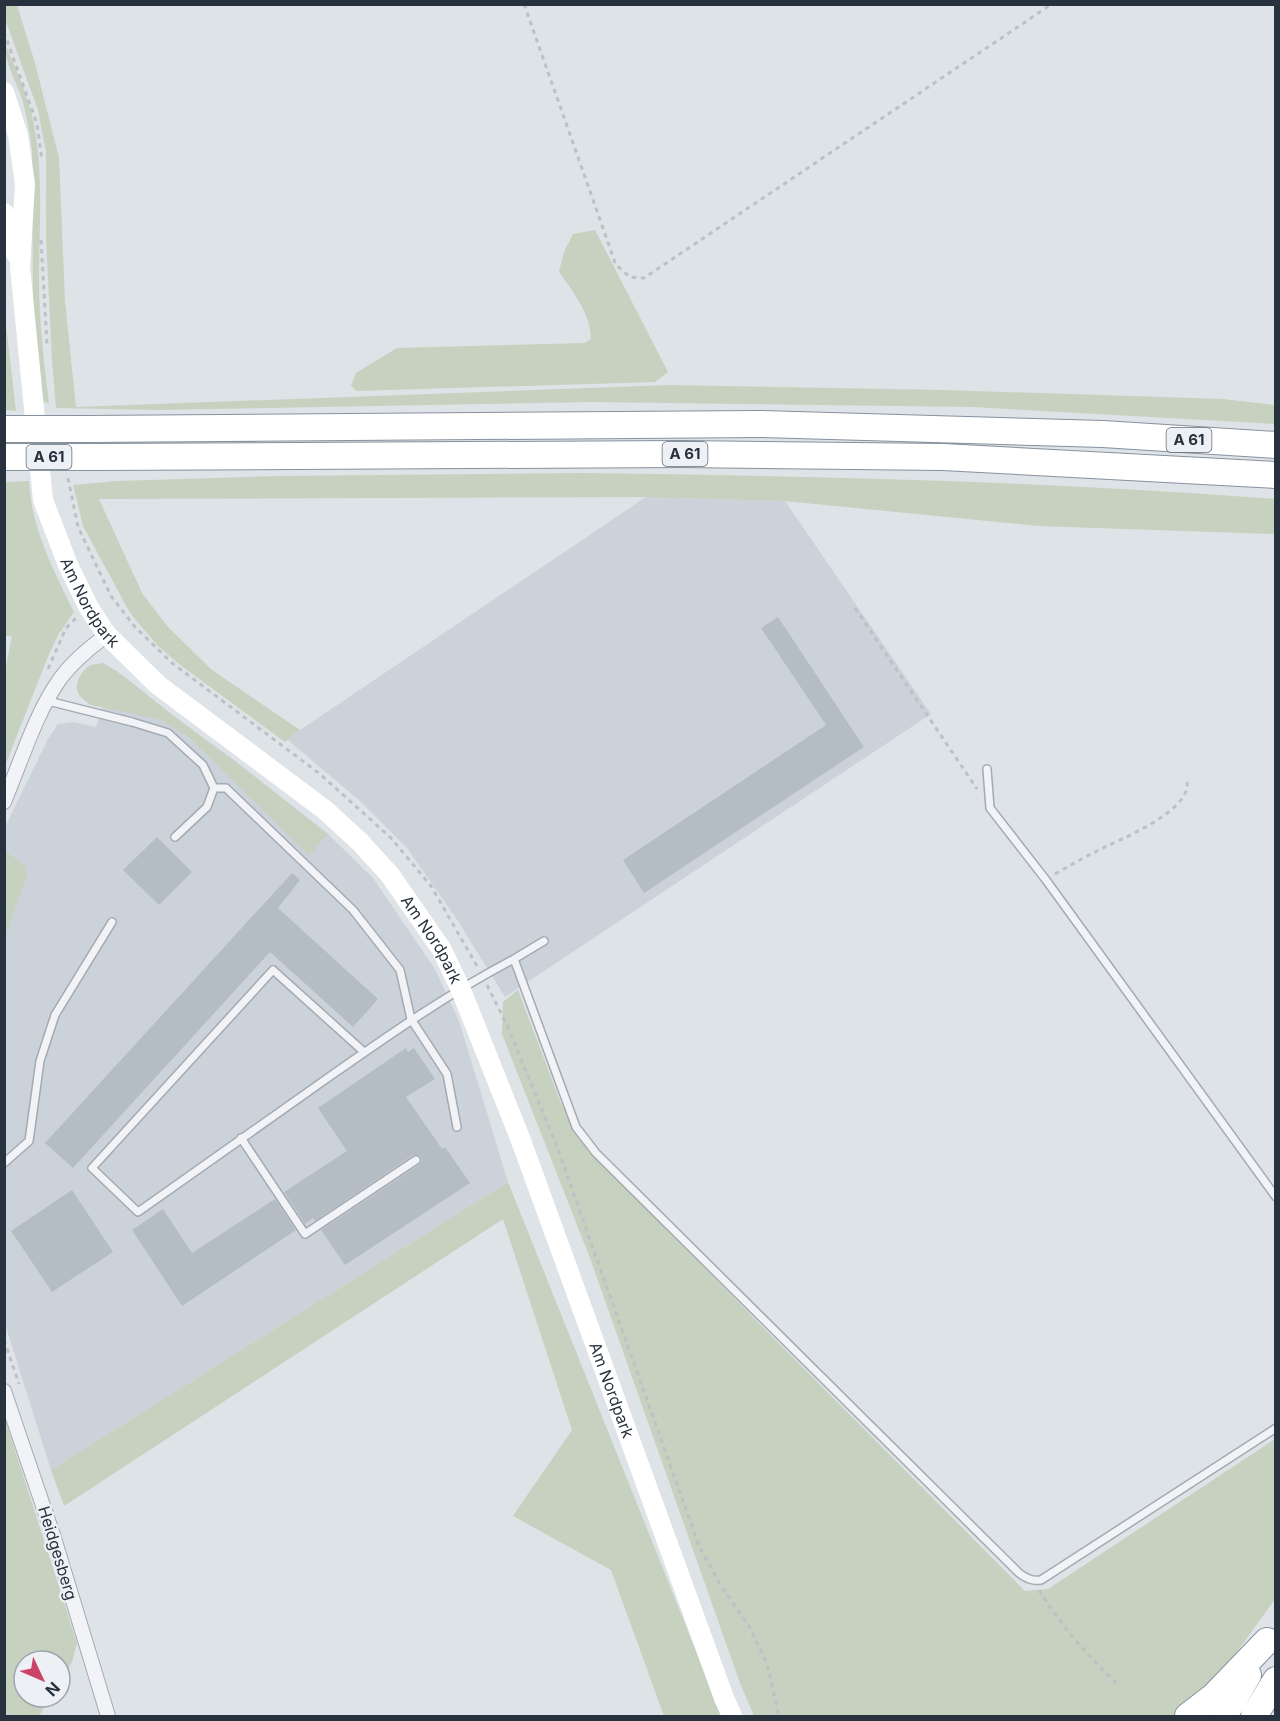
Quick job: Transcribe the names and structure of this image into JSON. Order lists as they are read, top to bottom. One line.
{"streets":{"highway":["A 61"],"street":["Am Nordpark","Heidgesberg"]},"north":"bottom right"}
